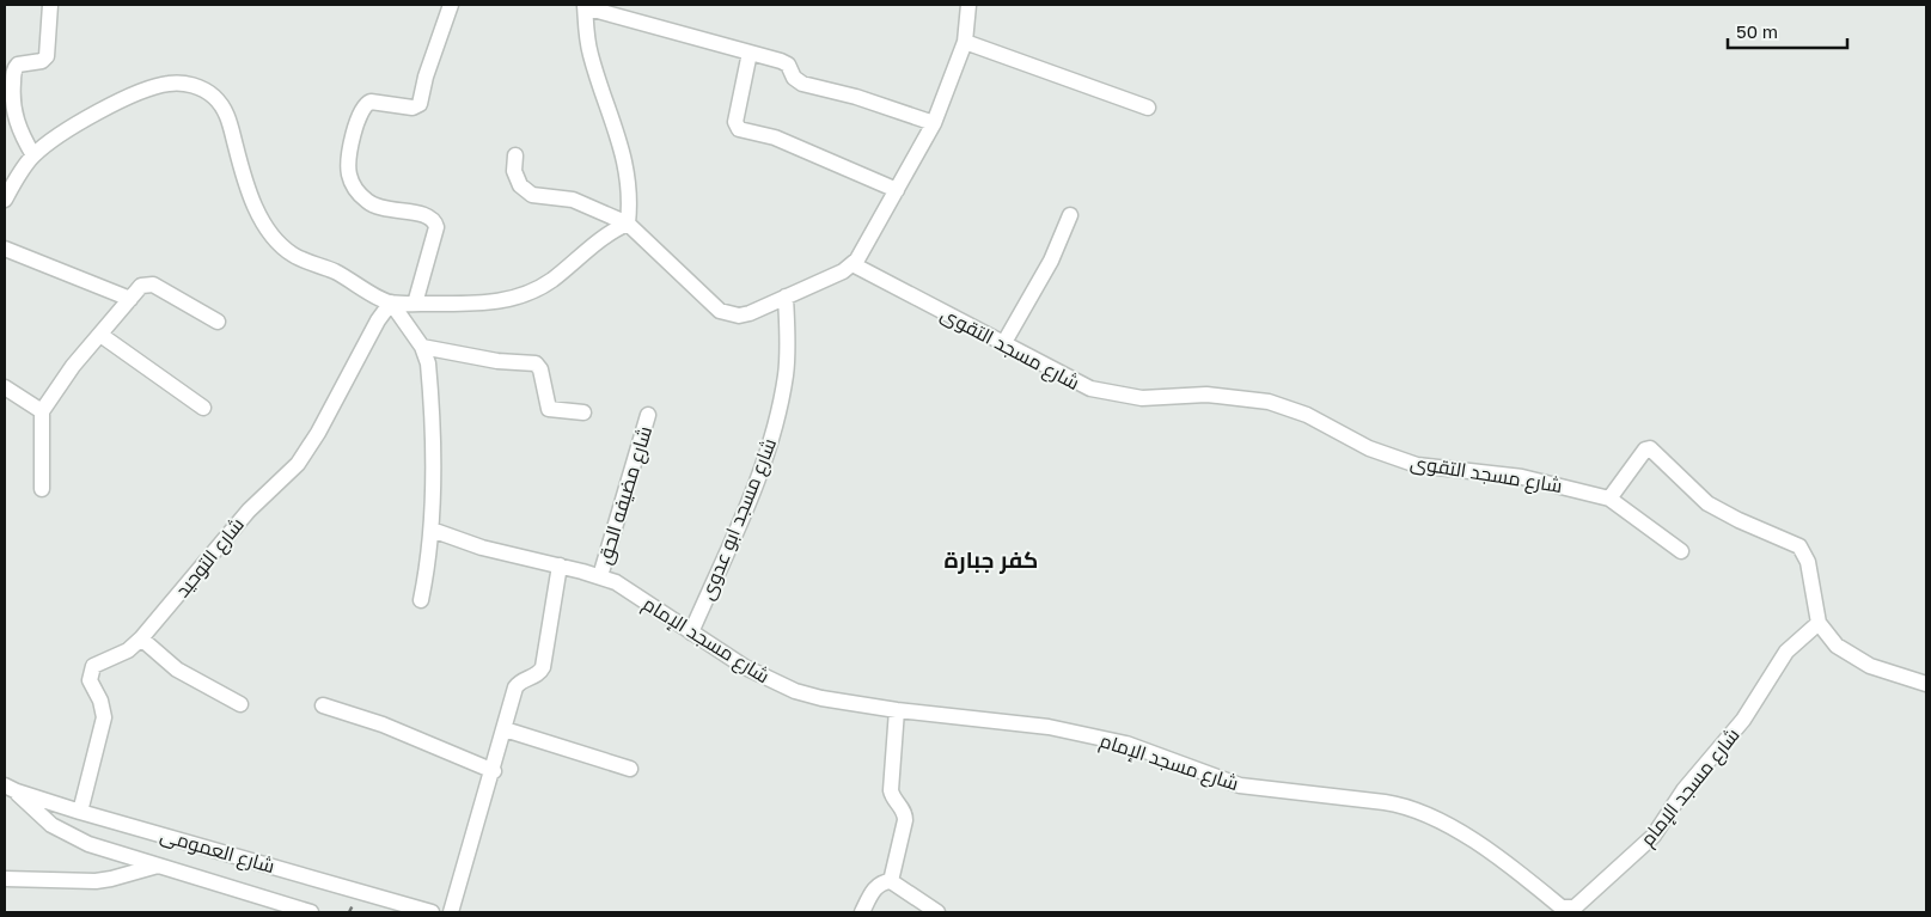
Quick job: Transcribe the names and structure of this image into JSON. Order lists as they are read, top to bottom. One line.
{"streets":{"street":["شارع مسجد التقوى","شارع مضيفه الحق","شارع مسجد ابو عدوى","شارع التوحيد","شارع مسجد الإمام","شارع العمومى"]},"crossings":[["شارع مضيفه الحق","شارع مسجد الإمام"],["شارع مسجد ابو عدوى","شارع مسجد الإمام"],["شارع التوحيد","شارع العمومى"]],"districts":["كفر جبارة"],"scale_bar":"50 m"}
